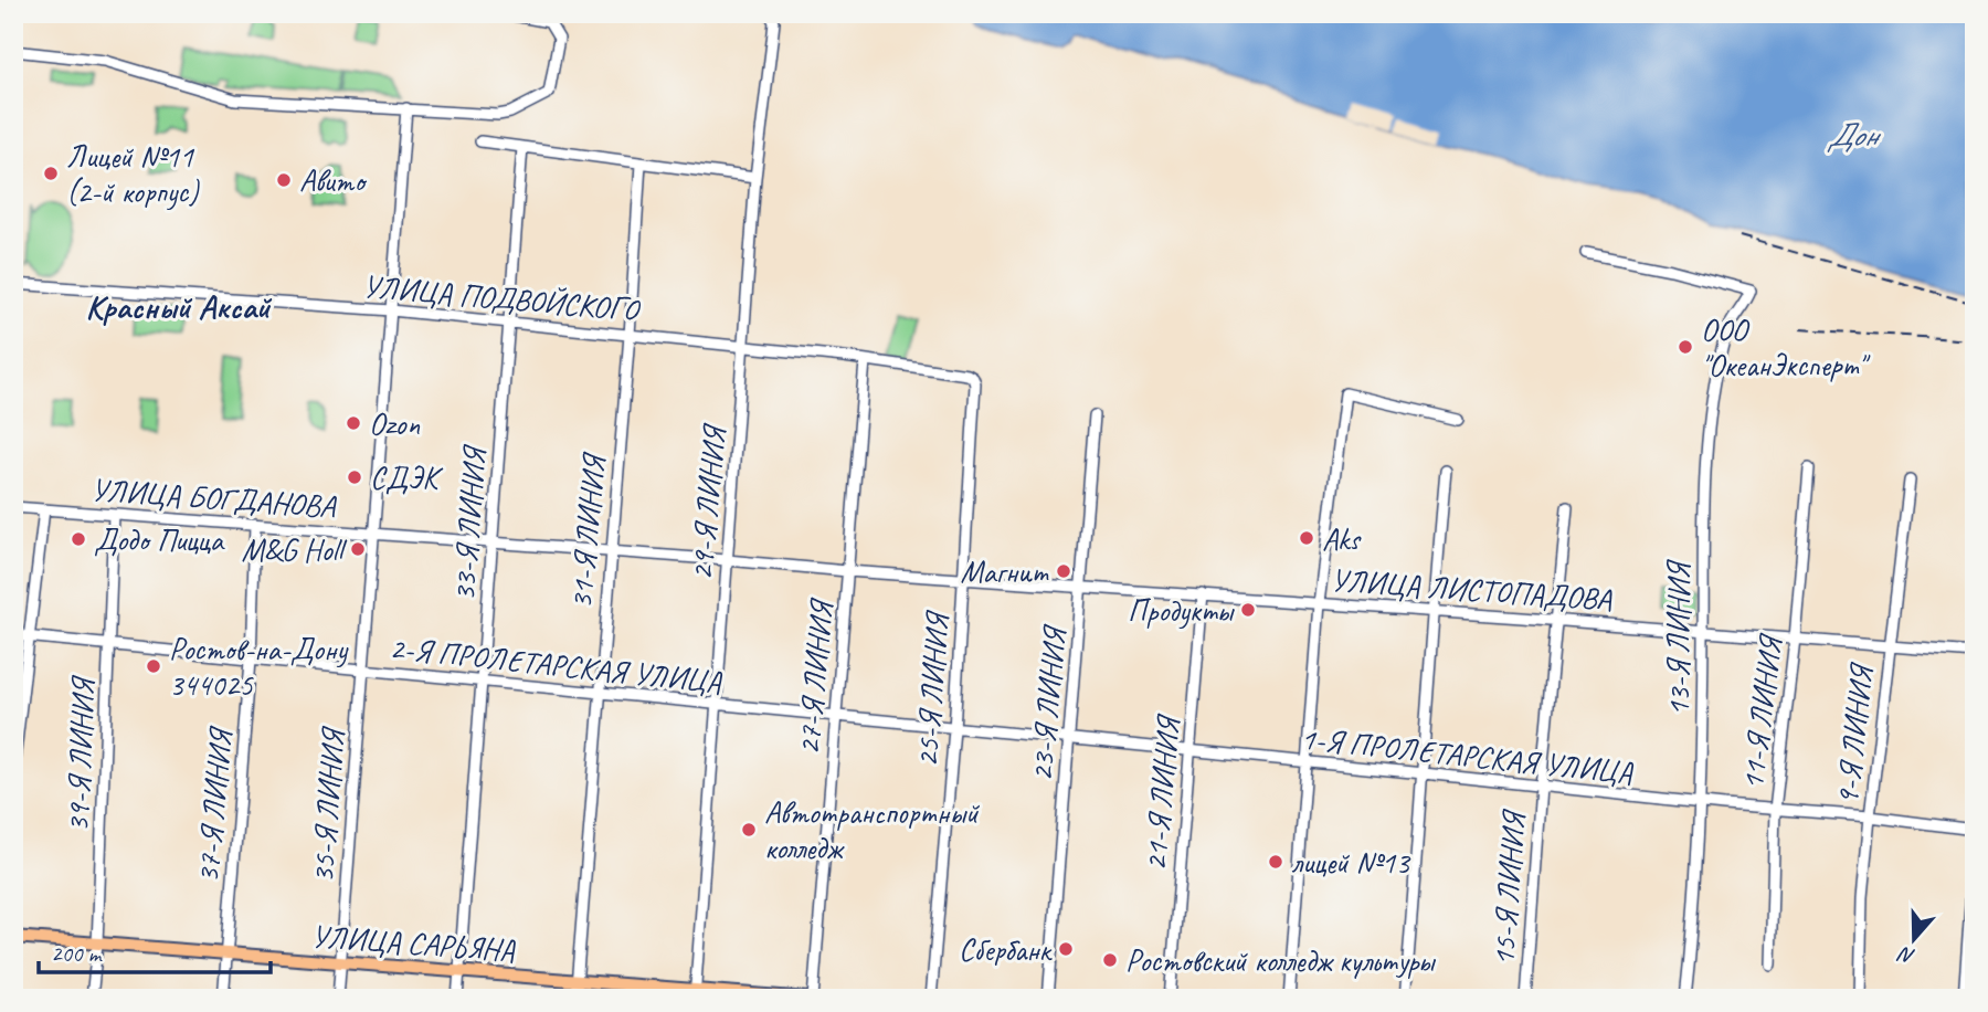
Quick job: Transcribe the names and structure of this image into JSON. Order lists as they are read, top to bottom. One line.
{"streets":{"main road":["УЛИЦА САРЬЯНА"],"street":["УЛИЦА ПОДВОЙСКОГО","УЛИЦА БОГДАНОВА","29-Я ЛИНИЯ","33-Я ЛИНИЯ","31-Я ЛИНИЯ","УЛИЦА ЛИСТОПАДОВА","13-Я ЛИНИЯ","2-Я ПРОЛЕТАРСКАЯ УЛИЦА","27-Я ЛИНИЯ","25-Я ЛИНИЯ","23-Я ЛИНИЯ","11-Я ЛИНИЯ","9-Я ЛИНИЯ","1-Я ПРОЛЕТАРСКАЯ УЛИЦА","39-Я ЛИНИЯ","21-Я ЛИНИЯ","37-Я ЛИНИЯ","35-Я ЛИНИЯ","15-Я ЛИНИЯ"]},"crossings":[["УЛИЦА ПОДВОЙСКОГО","29-Я ЛИНИЯ"],["УЛИЦА ПОДВОЙСКОГО","33-Я ЛИНИЯ"],["УЛИЦА ПОДВОЙСКОГО","31-Я ЛИНИЯ"],["УЛИЦА ПОДВОЙСКОГО","27-Я ЛИНИЯ"],["УЛИЦА ПОДВОЙСКОГО","25-Я ЛИНИЯ"],["УЛИЦА ПОДВОЙСКОГО","35-Я ЛИНИЯ"],["УЛИЦА БОГДАНОВА","29-Я ЛИНИЯ"],["УЛИЦА БОГДАНОВА","33-Я ЛИНИЯ"],["УЛИЦА БОГДАНОВА","31-Я ЛИНИЯ"],["УЛИЦА БОГДАНОВА","УЛИЦА ЛИСТОПАДОВА"],["УЛИЦА БОГДАНОВА","27-Я ЛИНИЯ"],["УЛИЦА БОГДАНОВА","25-Я ЛИНИЯ"],["УЛИЦА БОГДАНОВА","39-Я ЛИНИЯ"],["УЛИЦА БОГДАНОВА","37-Я ЛИНИЯ"],["УЛИЦА БОГДАНОВА","35-Я ЛИНИЯ"],["29-Я ЛИНИЯ","2-Я ПРОЛЕТАРСКАЯ УЛИЦА"],["29-Я ЛИНИЯ","УЛИЦА САРЬЯНА"],["33-Я ЛИНИЯ","2-Я ПРОЛЕТАРСКАЯ УЛИЦА"],["33-Я ЛИНИЯ","УЛИЦА САРЬЯНА"],["31-Я ЛИНИЯ","2-Я ПРОЛЕТАРСКАЯ УЛИЦА"],["31-Я ЛИНИЯ","УЛИЦА САРЬЯНА"],["УЛИЦА ЛИСТОПАДОВА","13-Я ЛИНИЯ"],["УЛИЦА ЛИСТОПАДОВА","25-Я ЛИНИЯ"],["УЛИЦА ЛИСТОПАДОВА","23-Я ЛИНИЯ"],["УЛИЦА ЛИСТОПАДОВА","11-Я ЛИНИЯ"],["УЛИЦА ЛИСТОПАДОВА","9-Я ЛИНИЯ"],["УЛИЦА ЛИСТОПАДОВА","21-Я ЛИНИЯ"],["УЛИЦА ЛИСТОПАДОВА","15-Я ЛИНИЯ"],["13-Я ЛИНИЯ","1-Я ПРОЛЕТАРСКАЯ УЛИЦА"],["2-Я ПРОЛЕТАРСКАЯ УЛИЦА","27-Я ЛИНИЯ"],["2-Я ПРОЛЕТАРСКАЯ УЛИЦА","25-Я ЛИНИЯ"],["2-Я ПРОЛЕТАРСКАЯ УЛИЦА","1-Я ПРОЛЕТАРСКАЯ УЛИЦА"],["2-Я ПРОЛЕТАРСКАЯ УЛИЦА","39-Я ЛИНИЯ"],["2-Я ПРОЛЕТАРСКАЯ УЛИЦА","37-Я ЛИНИЯ"],["2-Я ПРОЛЕТАРСКАЯ УЛИЦА","35-Я ЛИНИЯ"],["27-Я ЛИНИЯ","УЛИЦА САРЬЯНА"],["25-Я ЛИНИЯ","1-Я ПРОЛЕТАРСКАЯ УЛИЦА"],["23-Я ЛИНИЯ","1-Я ПРОЛЕТАРСКАЯ УЛИЦА"],["11-Я ЛИНИЯ","1-Я ПРОЛЕТАРСКАЯ УЛИЦА"],["9-Я ЛИНИЯ","1-Я ПРОЛЕТАРСКАЯ УЛИЦА"],["1-Я ПРОЛЕТАРСКАЯ УЛИЦА","21-Я ЛИНИЯ"],["1-Я ПРОЛЕТАРСКАЯ УЛИЦА","15-Я ЛИНИЯ"],["39-Я ЛИНИЯ","УЛИЦА САРЬЯНА"],["37-Я ЛИНИЯ","УЛИЦА САРЬЯНА"],["35-Я ЛИНИЯ","УЛИЦА САРЬЯНА"]],"districts":["Красный Аксай"],"water":["Дон"],"places":["Лицей №11 (2-й корпус)","Авито","ООО \"ОкеанЭксперт\"","Ozon","СДЭК","Aks","Додо Пицца","M&G Holl","Магнит","Продукты","Ростов-на-Дону 344025","Автотранспортный колледж","лицей №13","Сбербанк","Ростовский колледж культуры"],"scale_bar":"200 m","north":"bottom"}
